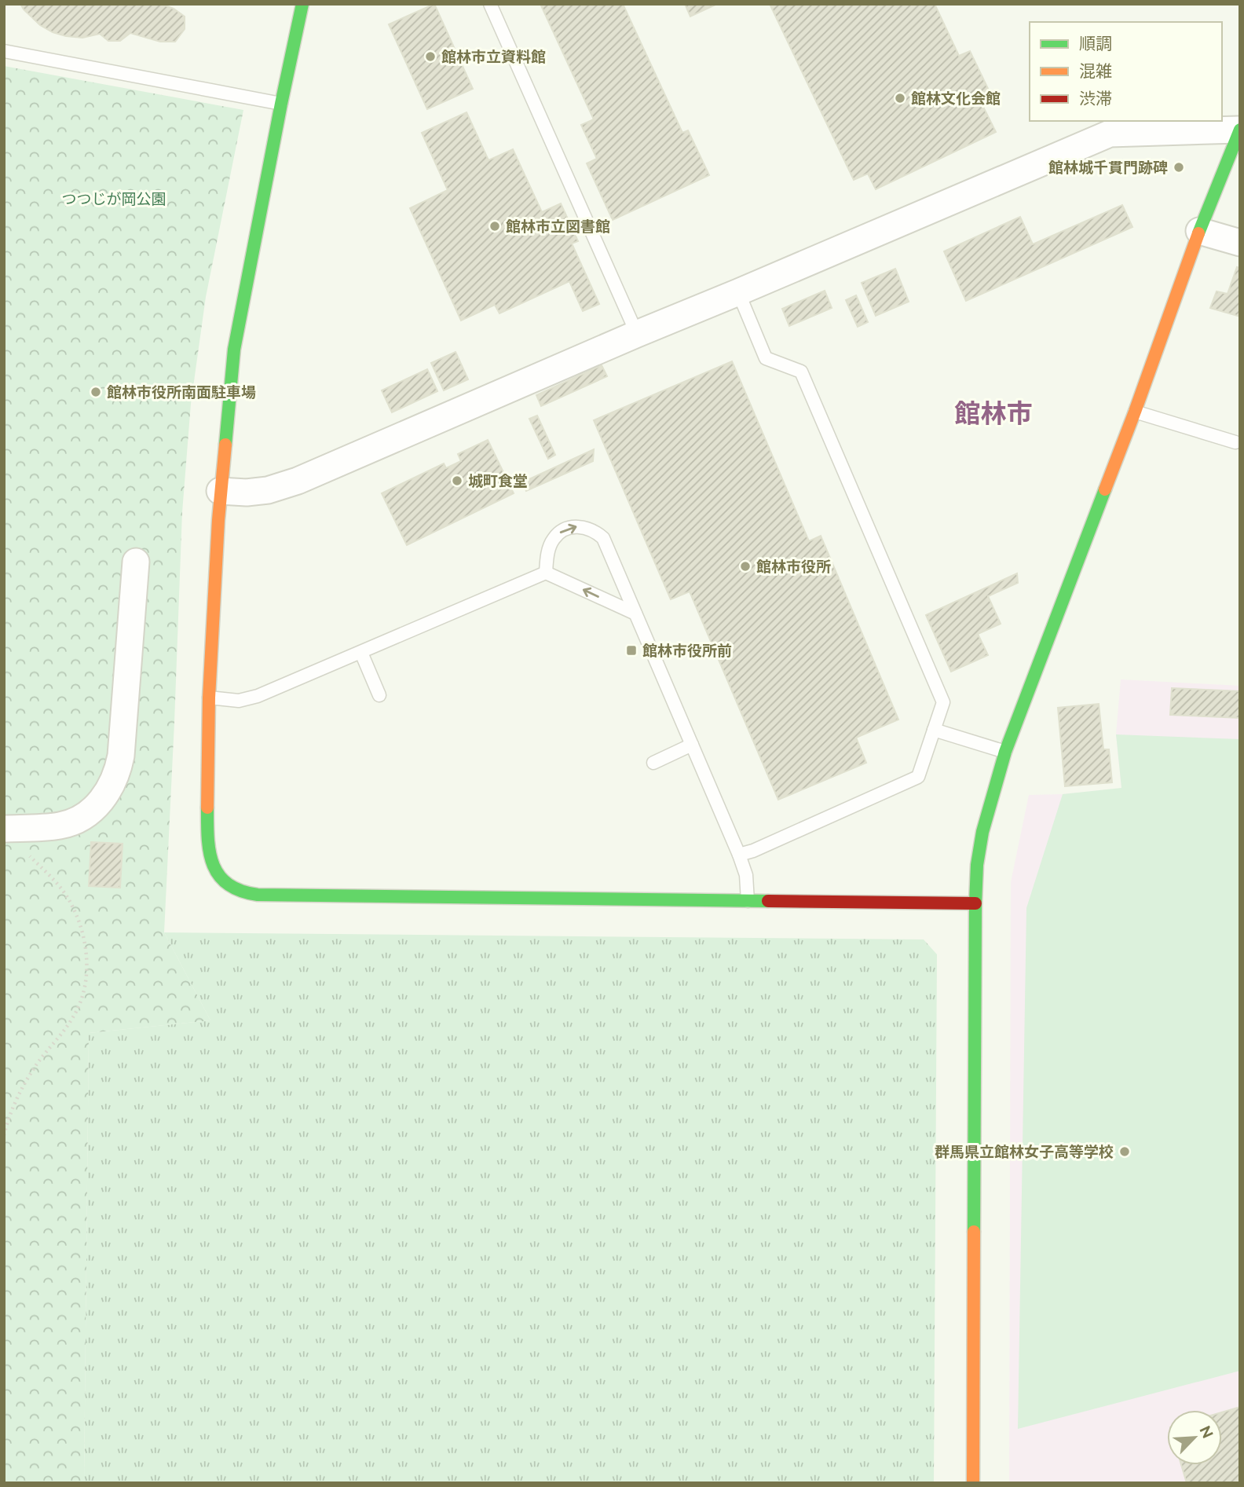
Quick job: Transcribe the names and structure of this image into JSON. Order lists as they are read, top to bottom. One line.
{"districts":["館林市"],"parks":["つつじが岡公園"],"places":{"other":["館林市立資料館","館林文化会館","館林城千貫門跡碑","館林市立図書館","館林市役所南面駐車場","城町食堂","館林市役所","群馬県立館林女子高等学校"],"transit":["館林市役所前"]},"legend":["順調","混雑","渋滞"],"north":"top right"}
